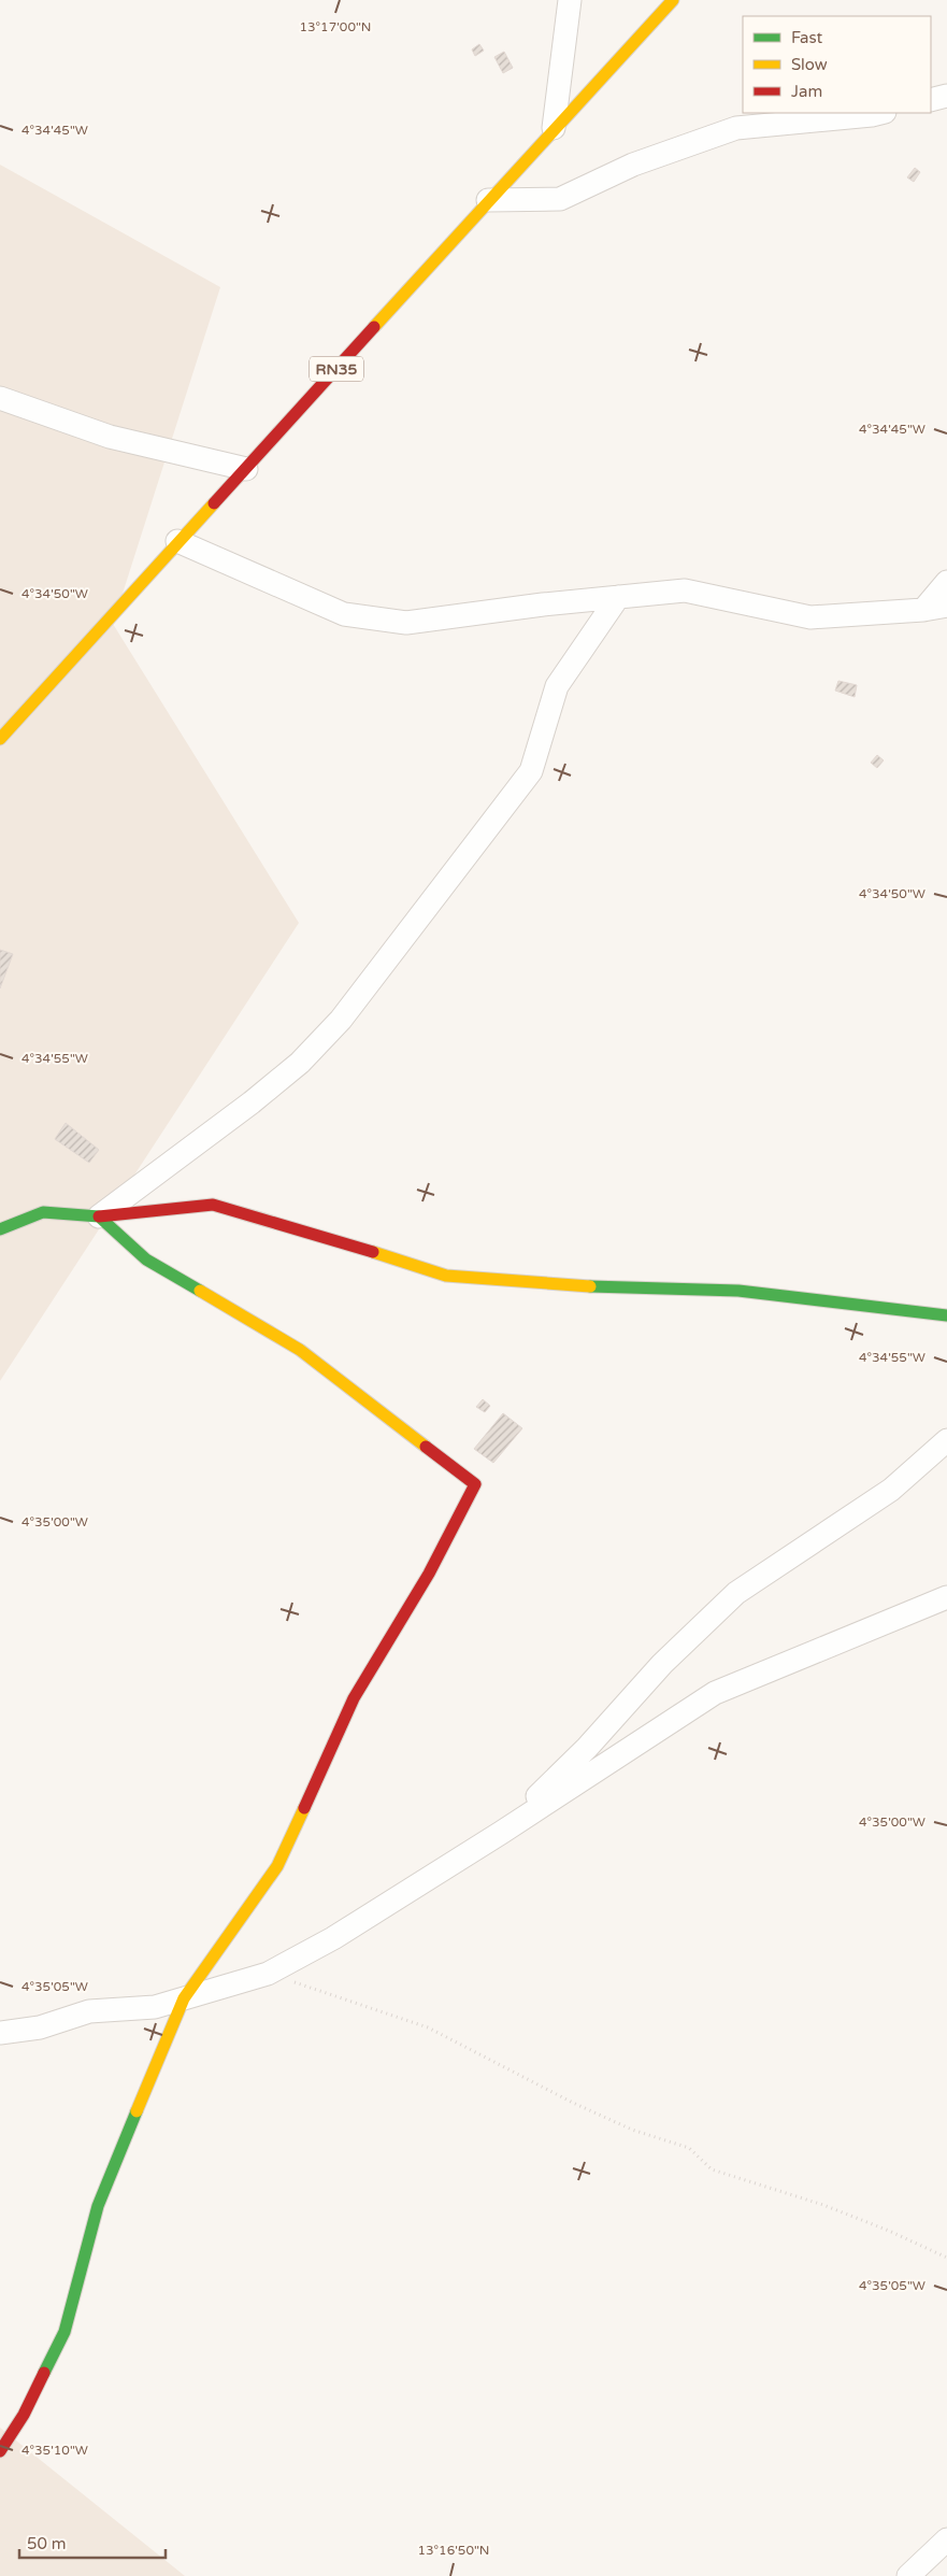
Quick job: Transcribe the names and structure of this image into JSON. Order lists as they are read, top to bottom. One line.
{"streets":{"street":["RN35"]},"legend":["Fast","Slow","Jam"],"scale_bar":"50 m","coordinates":["13°17'00\"N","4°34'45\"W","4°34'50\"W","4°34'55\"W","4°35'00\"W","4°35'05\"W","4°35'10\"W","13°16'50\"N"]}
